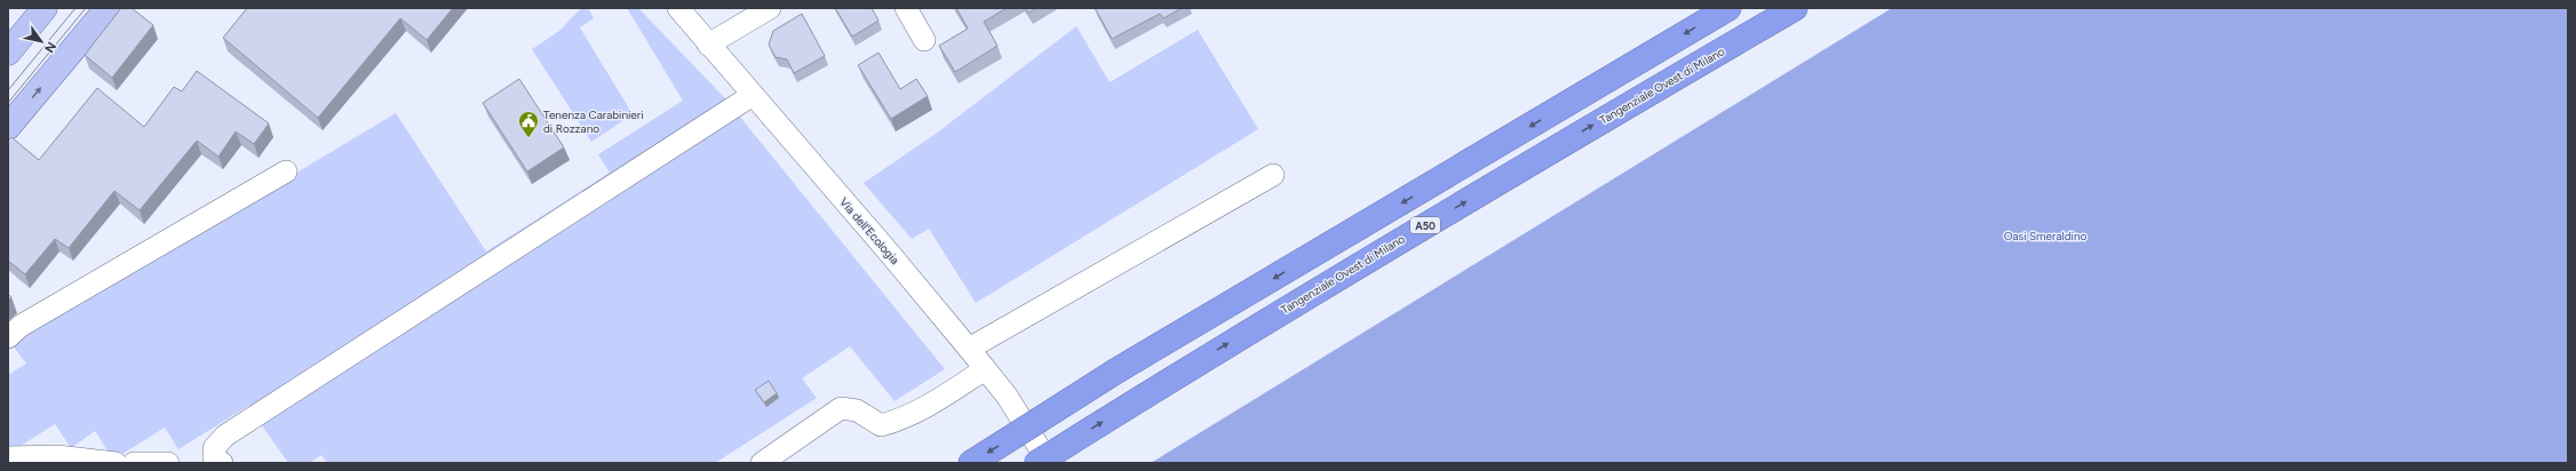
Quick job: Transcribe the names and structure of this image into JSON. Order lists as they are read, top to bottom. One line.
{"streets":{"highway":["Tangenziale Ovest di Milano","A50"],"street":["Via dell'Ecologia"]},"crossings":[["Tangenziale Ovest di Milano","Via dell'Ecologia"]],"parks":["Oasi Smeraldino"],"places":{"public building":["Tenenza Carabinieri di Rozzano"]},"north":"bottom right"}
